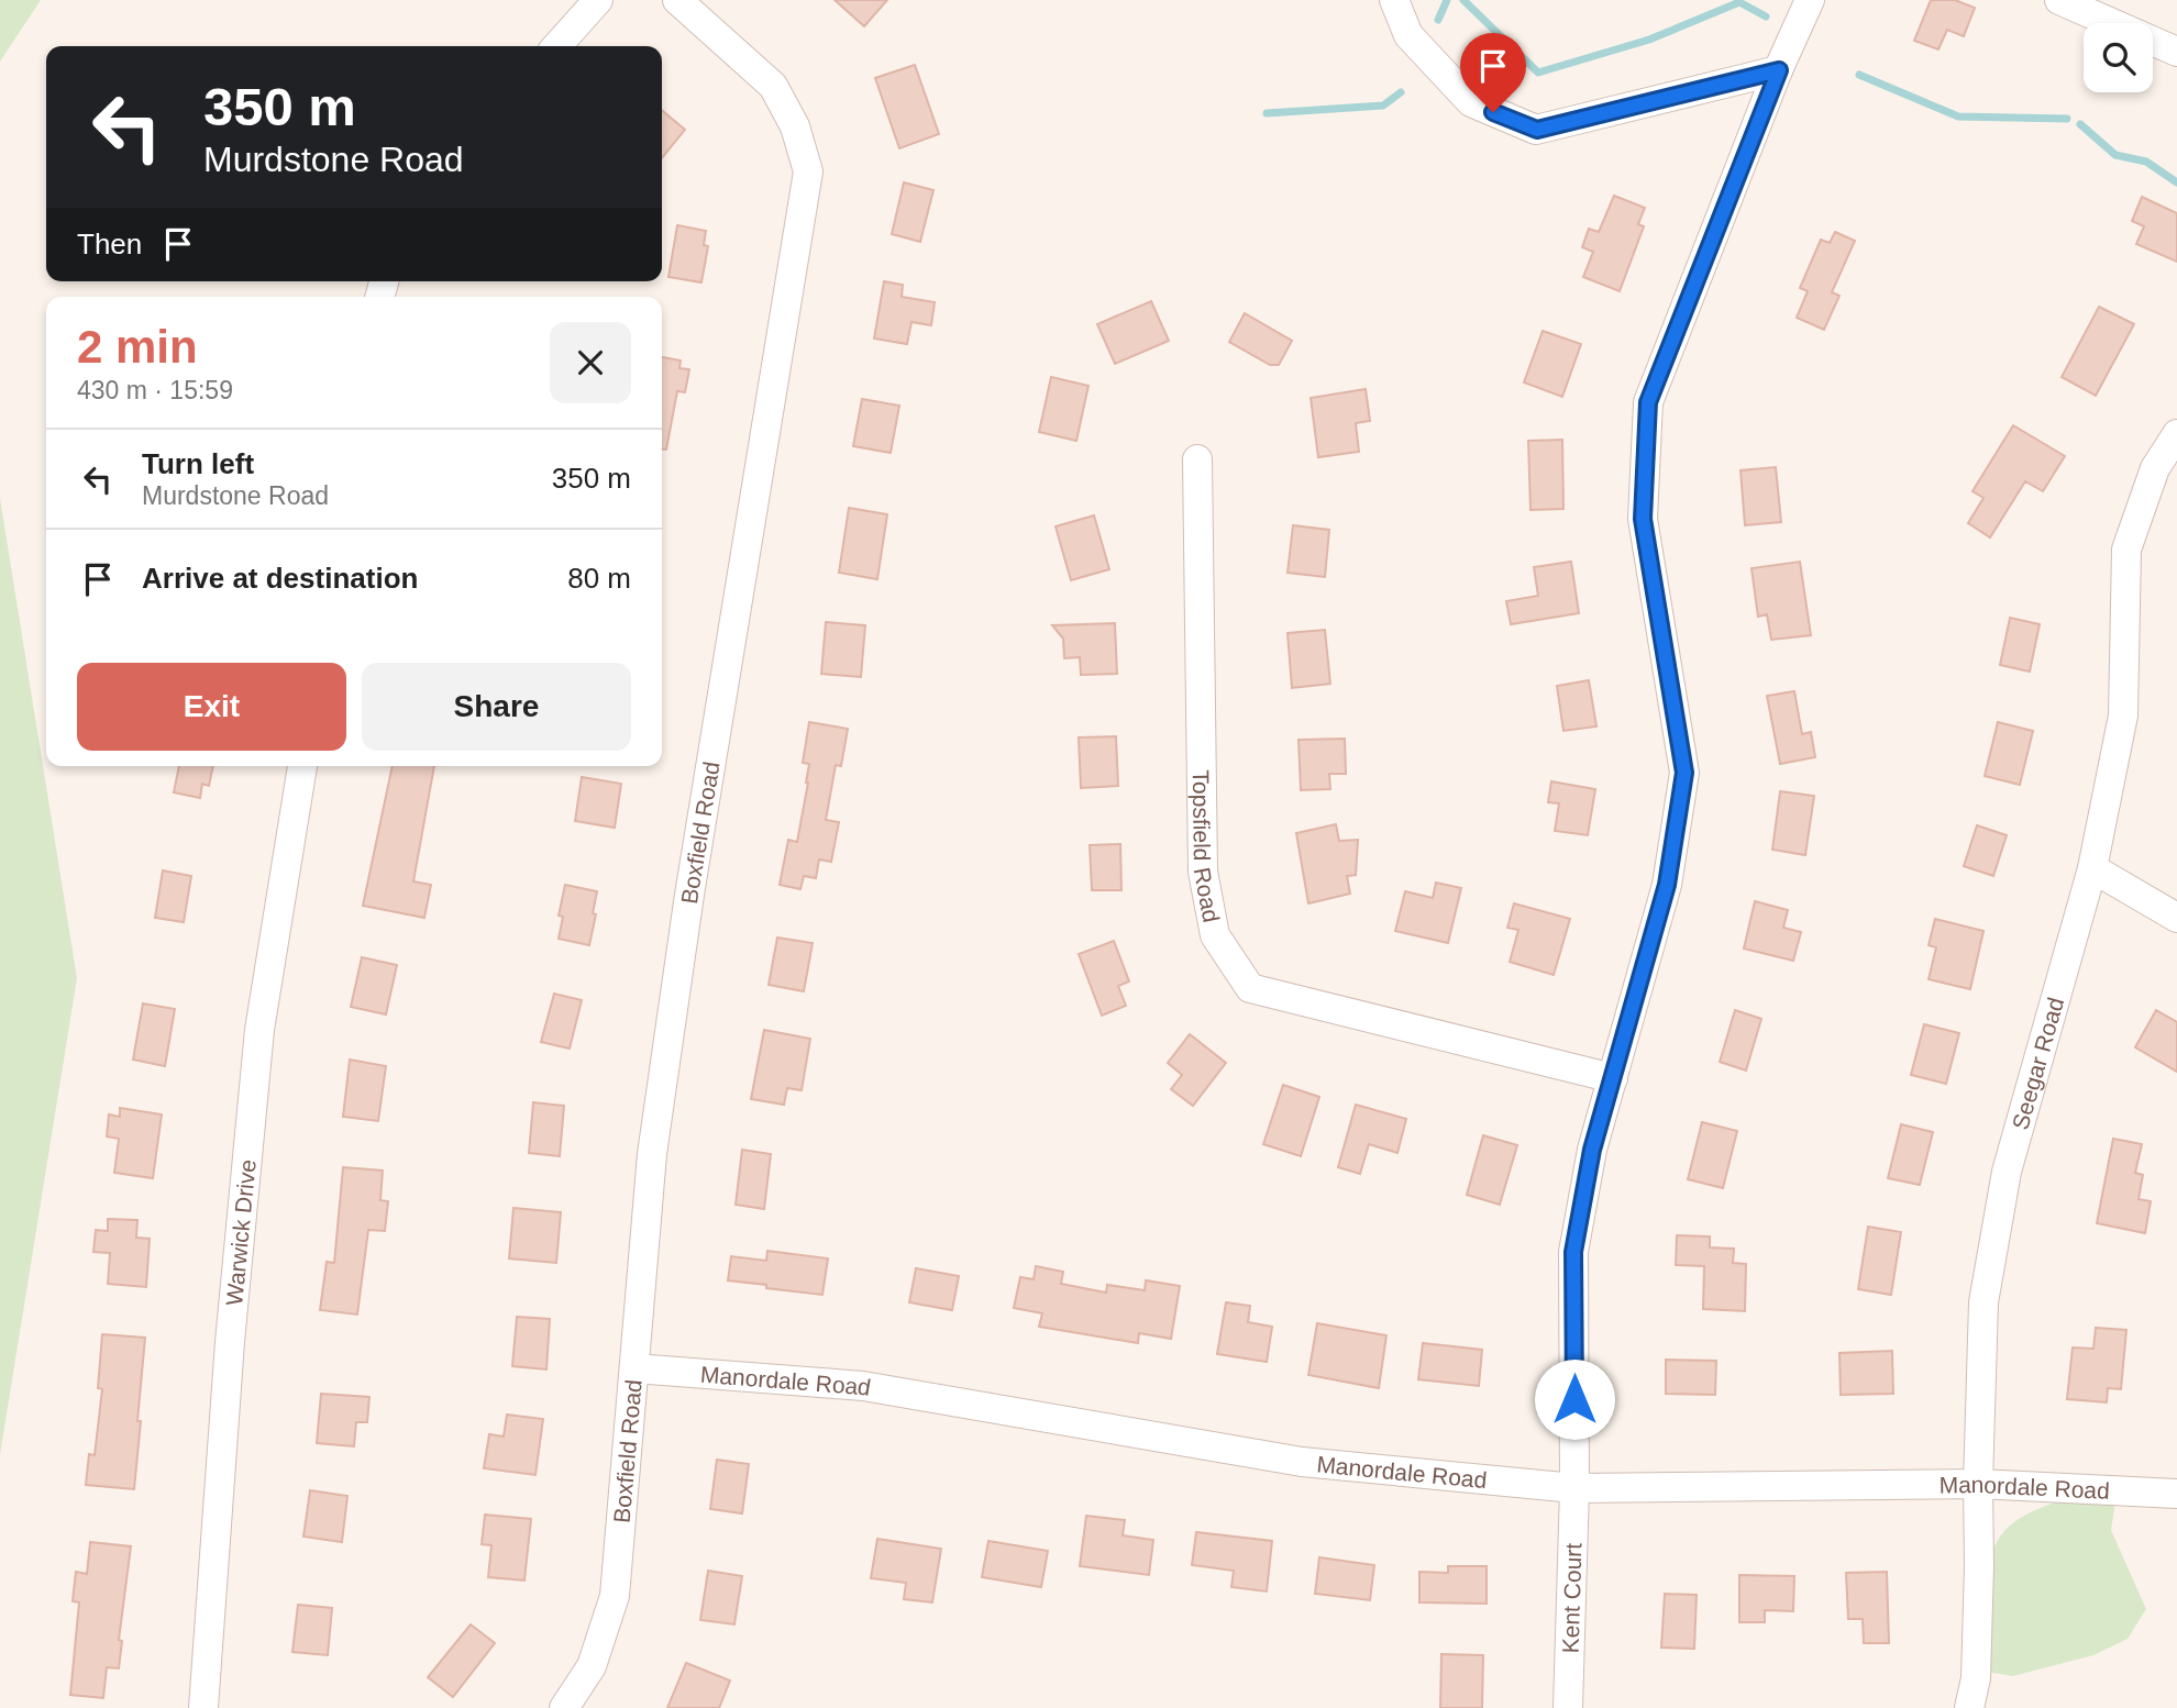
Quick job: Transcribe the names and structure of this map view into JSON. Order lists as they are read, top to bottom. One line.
{"streets":{"street":["Boxfield Road","Topsfield Road","Seegar Road","Warwick Drive","Manordale Road","Kent Court"]},"crossings":[["Boxfield Road","Manordale Road"],["Topsfield Road","Kent Court"],["Seegar Road","Manordale Road"],["Manordale Road","Kent Court"]],"page":{"turn":["350 m","Murdstone Road"],"then":"Then","heading":["2 min","430 m · 15:59"],"list":[{"name":"Turn left","note":"Murdstone Road","value":"350 m"},{"name":"Arrive at destination","value":"80 m"}],"buttons":["Exit","Share"]}}
